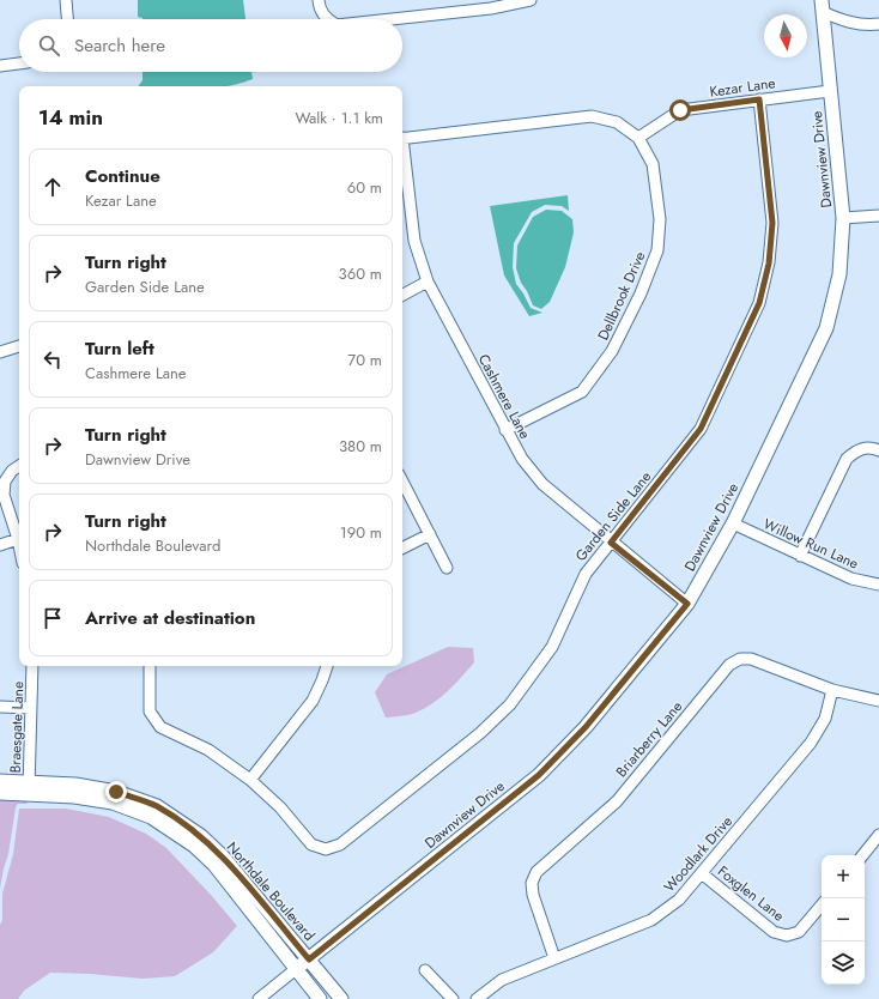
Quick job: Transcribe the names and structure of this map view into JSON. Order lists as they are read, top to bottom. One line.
{"streets":{"street":["Kezar Lane","Dawnview Drive","Dellbrook Drive","Cashmere Lane","Garden Side Lane","Willow Run Lane","Braesgate Lane","Briarberry Lane","Woodlark Drive","Northdale Boulevard","Foxglen Lane"]},"crossings":[["Kezar Lane","Dawnview Drive"],["Kezar Lane","Dellbrook Drive"],["Kezar Lane","Garden Side Lane"],["Dawnview Drive","Cashmere Lane"],["Dawnview Drive","Willow Run Lane"],["Dawnview Drive","Northdale Boulevard"],["Dellbrook Drive","Cashmere Lane"],["Cashmere Lane","Garden Side Lane"],["Braesgate Lane","Northdale Boulevard"],["Briarberry Lane","Woodlark Drive"],["Woodlark Drive","Foxglen Lane"]],"north":"bottom","page":{"search":"Search here","heading":["14 min","Walk · 1.1 km"],"list":[["Continue","Kezar Lane","60 m"],["Turn right","Garden Side Lane","360 m"],["Turn left","Cashmere Lane","70 m"],["Turn right","Dawnview Drive","380 m"],["Turn right","Northdale Boulevard","190 m"],"Arrive at destination"],"map_buttons":["+","−"]}}
